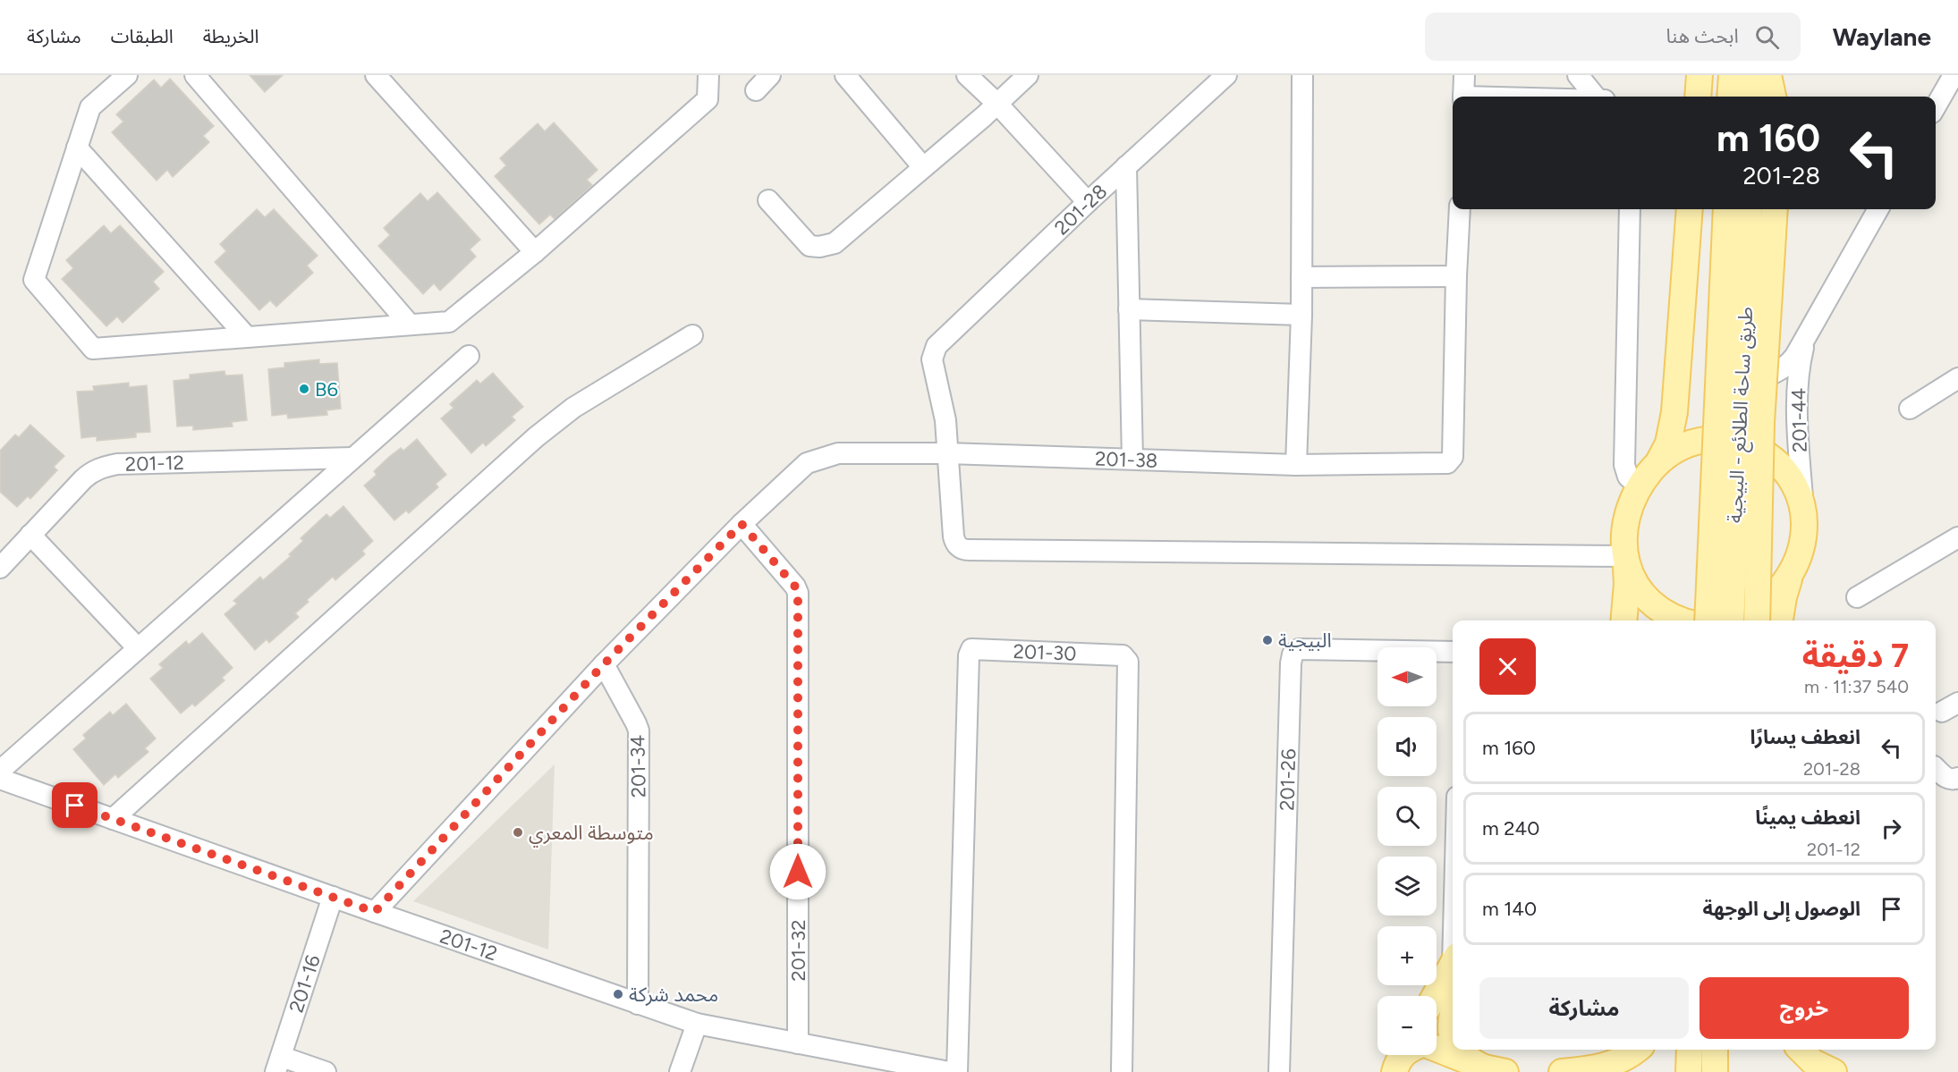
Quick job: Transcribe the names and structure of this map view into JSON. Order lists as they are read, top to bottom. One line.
{"streets":{"main road":["طريق ساحة الطلائع - البيجية"],"street":["201-28","201-44","201-38","201-12","201-30","201-34","201-26","201-32","201-16"]},"crossings":[["201-28","201-38"],["201-38","201-32"],["201-12","201-34"],["201-12","201-32"],["201-12","201-16"]],"places":["B6","البيجية","متوسطة المعري","محمد شركة"],"north":"left","page":{"header":"Waylane","search":"ابحث هنا","nav":["الخريطة","الطبقات","مشاركة"],"turn":["160 m","201-28"],"heading":["7 دقيقة","540 m · 11:37"],"map_buttons":["+","−"],"list":[{"name":"انعطف يسارًا","note":"201-28","value":"160 m"},{"name":"انعطف يمينًا","note":"201-12","value":"240 m"},{"name":"الوصول إلى الوجهة","value":"140 m"}],"buttons":["خروج","مشاركة"]}}
